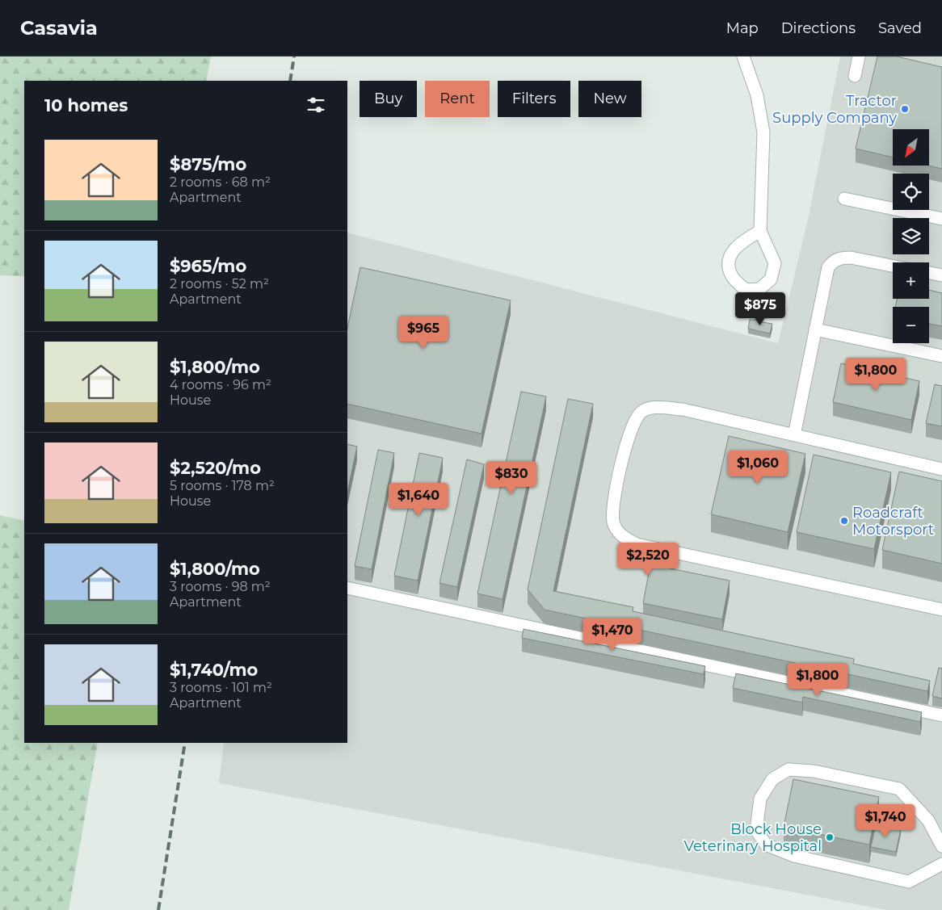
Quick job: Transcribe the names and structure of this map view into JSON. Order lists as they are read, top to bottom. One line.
{"places":["Tractor Supply Company","Roadcraft Motorsport","Block House Veterinary Hospital"],"north":"bottom left","page":{"header":"Casavia","nav":["Map","Directions","Saved"],"chip":["Buy","Rent","Filters","New"],"heading":"10 homes","map_buttons":["+","−"],"list":[{"name":"$875/mo","note":"2 rooms · 68 m² · Apartment"},{"name":"$965/mo","note":"2 rooms · 52 m² · Apartment"},{"name":"$1,800/mo","note":"4 rooms · 96 m² · House"},{"name":"$2,520/mo","note":"5 rooms · 178 m² · House"},{"name":"$1,800/mo","note":"3 rooms · 98 m² · Apartment"},{"name":"$1,740/mo","note":"3 rooms · 101 m² · Apartment"}],"price":["$875","$965","$1,800","$1,060","$830","$1,640","$2,520","$1,470","$1,800","$1,740"]}}
